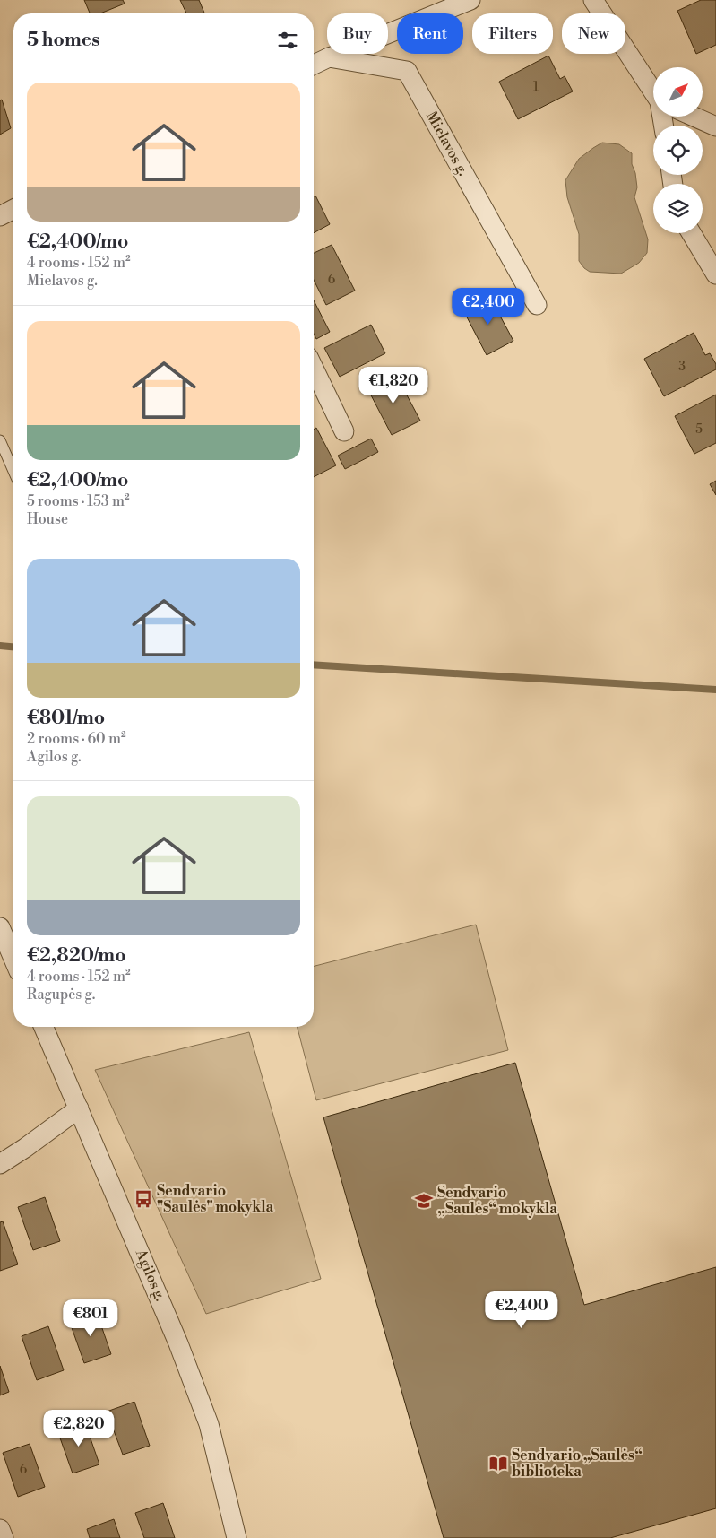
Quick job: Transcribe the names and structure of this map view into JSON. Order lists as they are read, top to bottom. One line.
{"streets":{"street":["Mielavos g.","Agilos g."]},"places":{"bus stop":["Sendvario \"Saulės\" mokykla"],"school or university":["Sendvario „Saulės“ mokykla"],"library":["Sendvario „Saulės“ biblioteka"]},"house_numbers":["1","6","3","5","6"],"north":"top right","page":{"chip":["Buy","Rent","Filters","New"],"heading":"5 homes","list":[{"name":"€2,400/mo","note":"4 rooms · 152 m² · Mielavos g."},{"name":"€2,400/mo","note":"5 rooms · 153 m² · House"},{"name":"€801/mo","note":"2 rooms · 60 m² · Agilos g."},{"name":"€2,820/mo","note":"4 rooms · 152 m² · Ragupės g."}],"price":["€2,400","€1,820","€2,400","€801","€2,820"]}}
